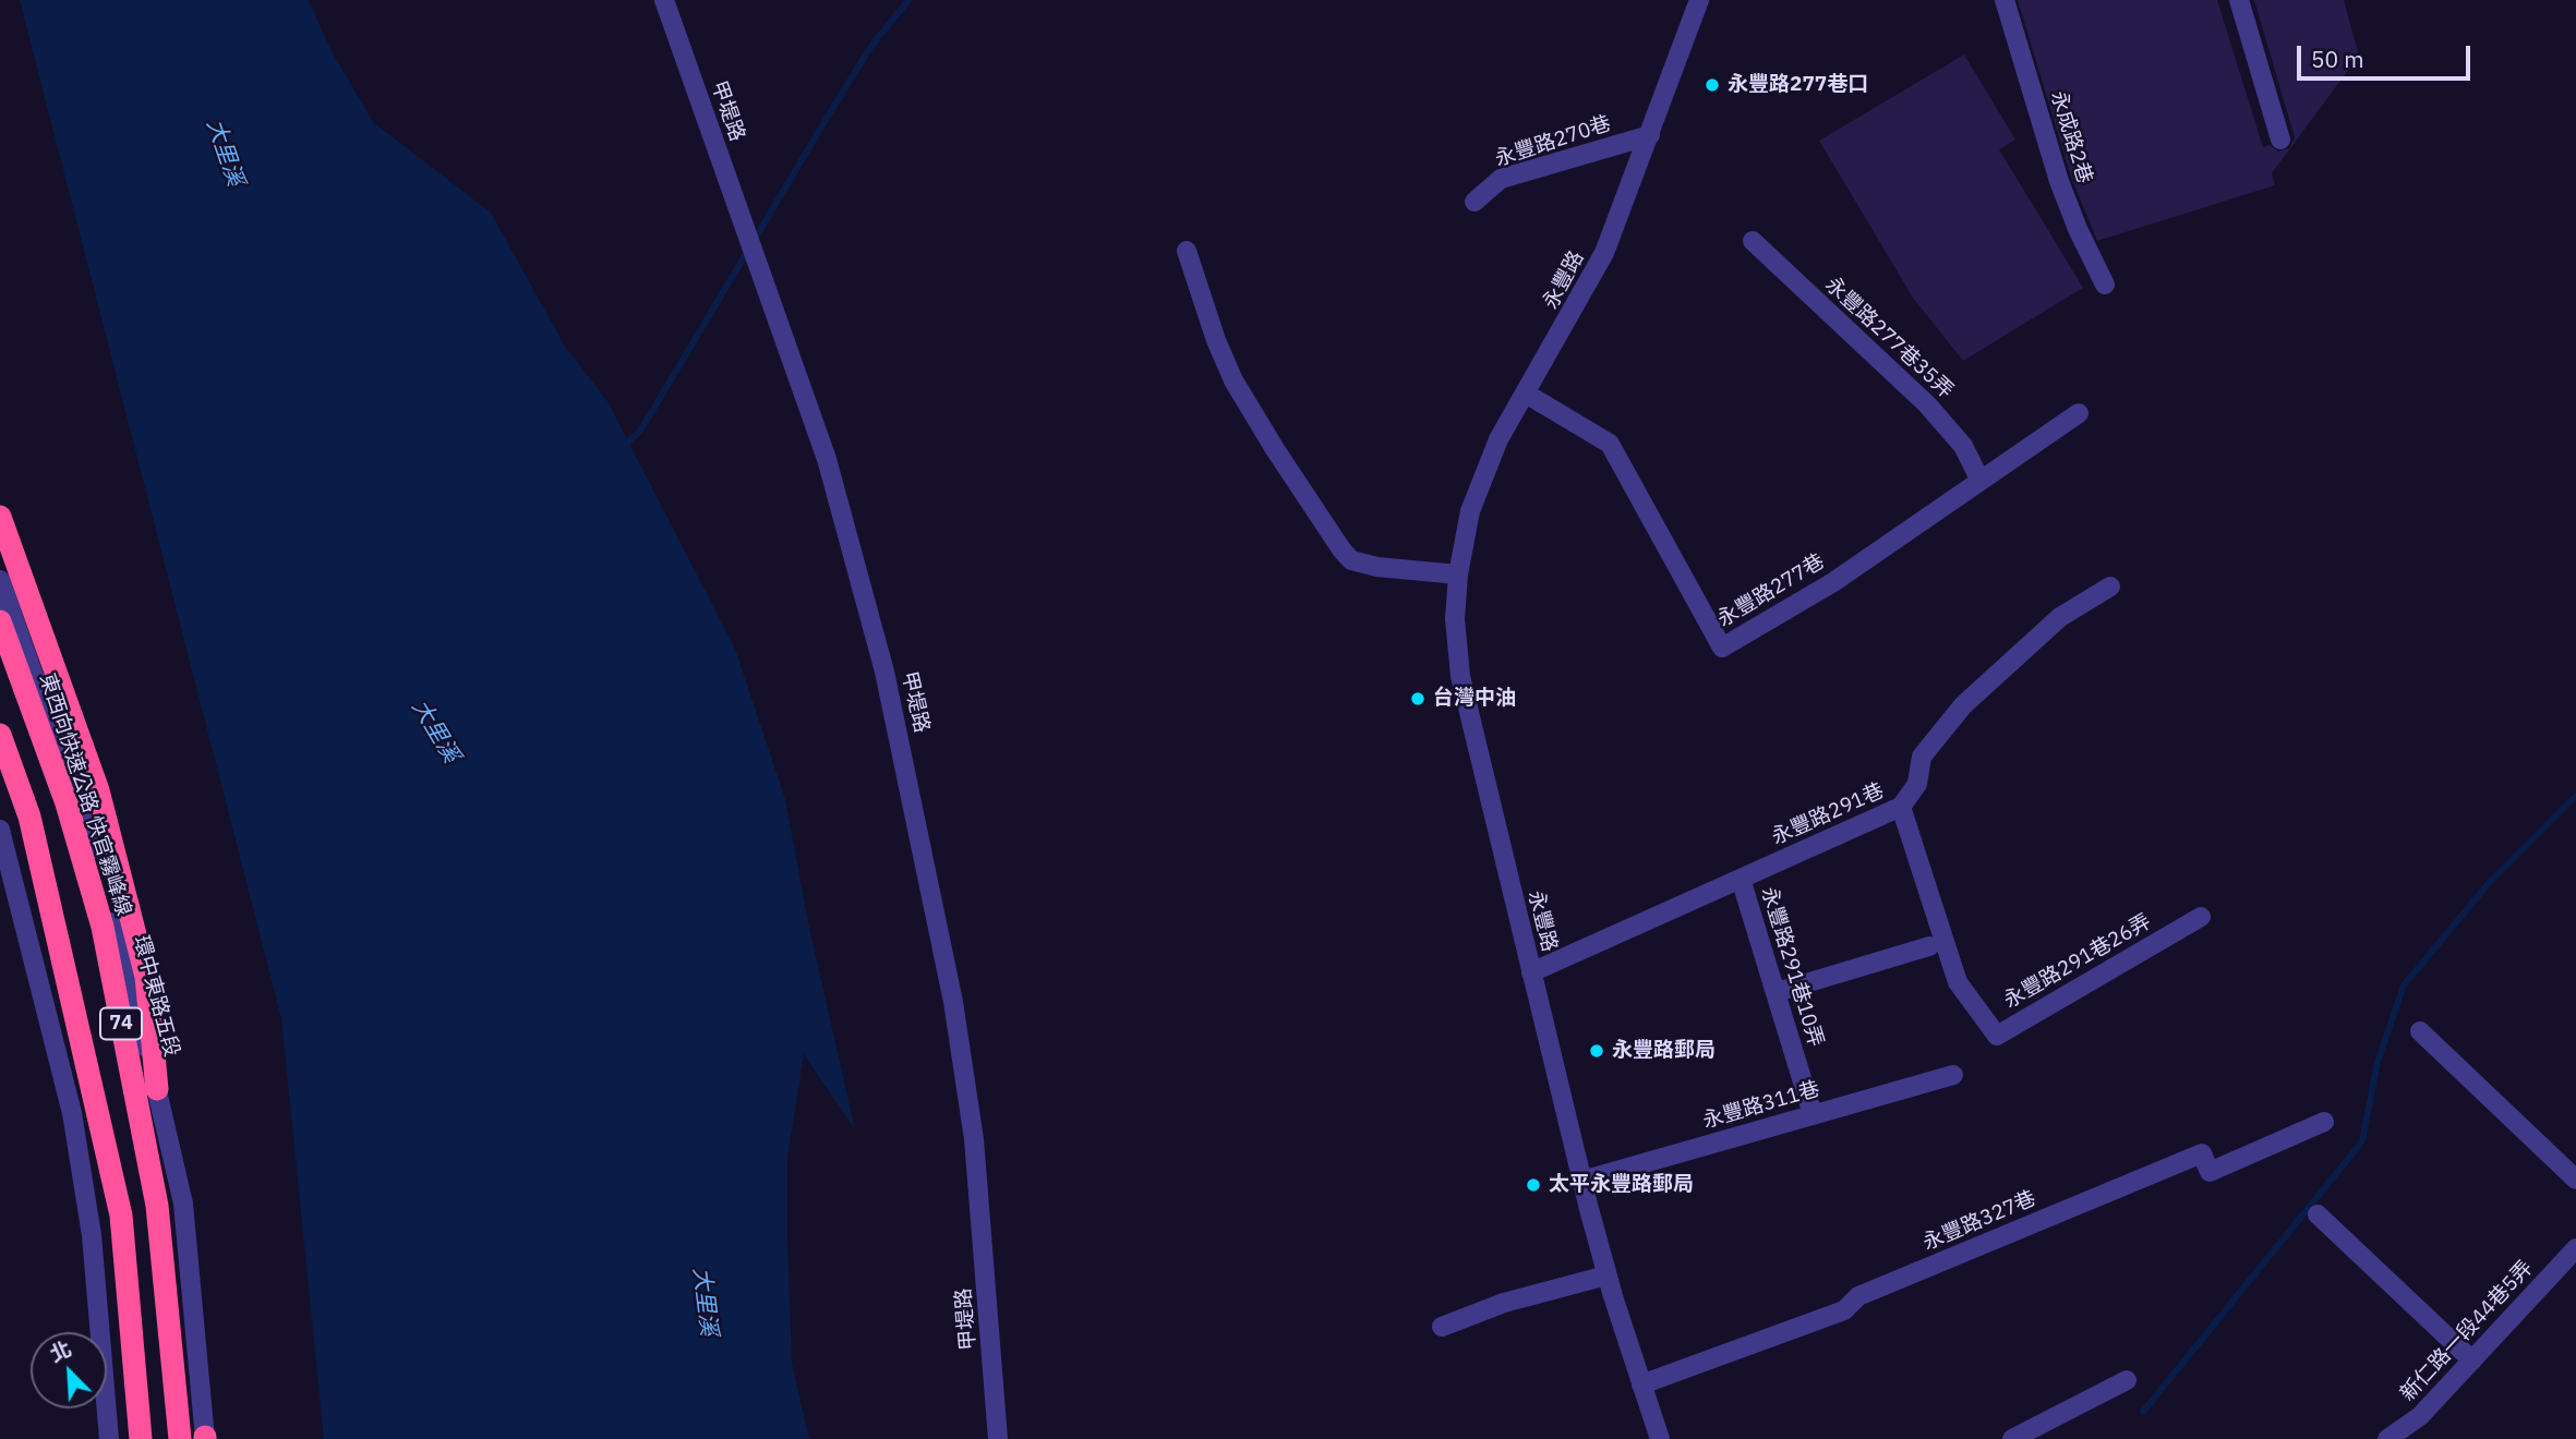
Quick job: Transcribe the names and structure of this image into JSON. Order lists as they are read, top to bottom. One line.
{"streets":{"highway":["東西向快速公路 快官霧峰線","74"],"street":["甲堤路","永成路2巷","永豐路270巷","永豐路","永豐路277巷35弄","永豐路277巷","永豐路291巷","永豐路291巷26弄","永豐路291巷10弄","環中東路五段","永豐路311巷","永豐路327巷","新仁路一段44巷5弄"]},"crossings":[["永豐路270巷","永豐路"],["永豐路","永豐路277巷"],["永豐路","永豐路291巷"],["永豐路","永豐路311巷"],["永豐路","永豐路327巷"],["永豐路277巷35弄","永豐路277巷"],["永豐路291巷","永豐路291巷26弄"],["永豐路291巷","永豐路291巷10弄"],["永豐路291巷10弄","永豐路311巷"]],"water":["大里溪"],"places":["永豐路277巷口","台灣中油","永豐路郵局","太平永豐路郵局"],"scale_bar":"50 m","north":"top left"}
